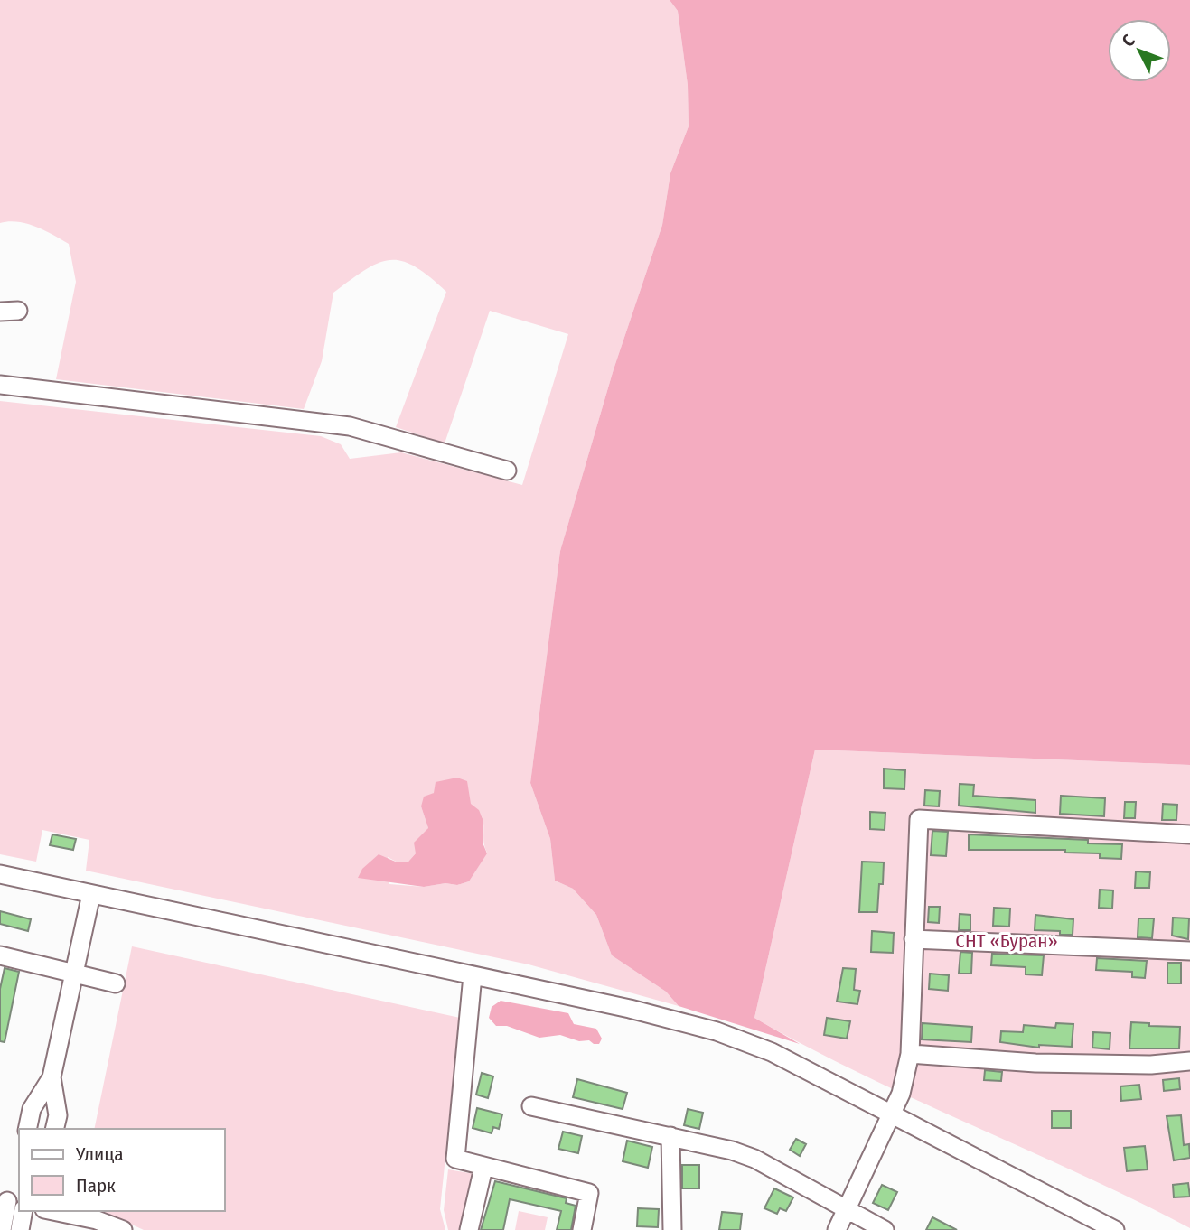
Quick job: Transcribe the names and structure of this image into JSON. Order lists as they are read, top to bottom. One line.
{"parks":["СНТ «Буран»"],"legend":["Улица","Парк"],"north":"top left"}
